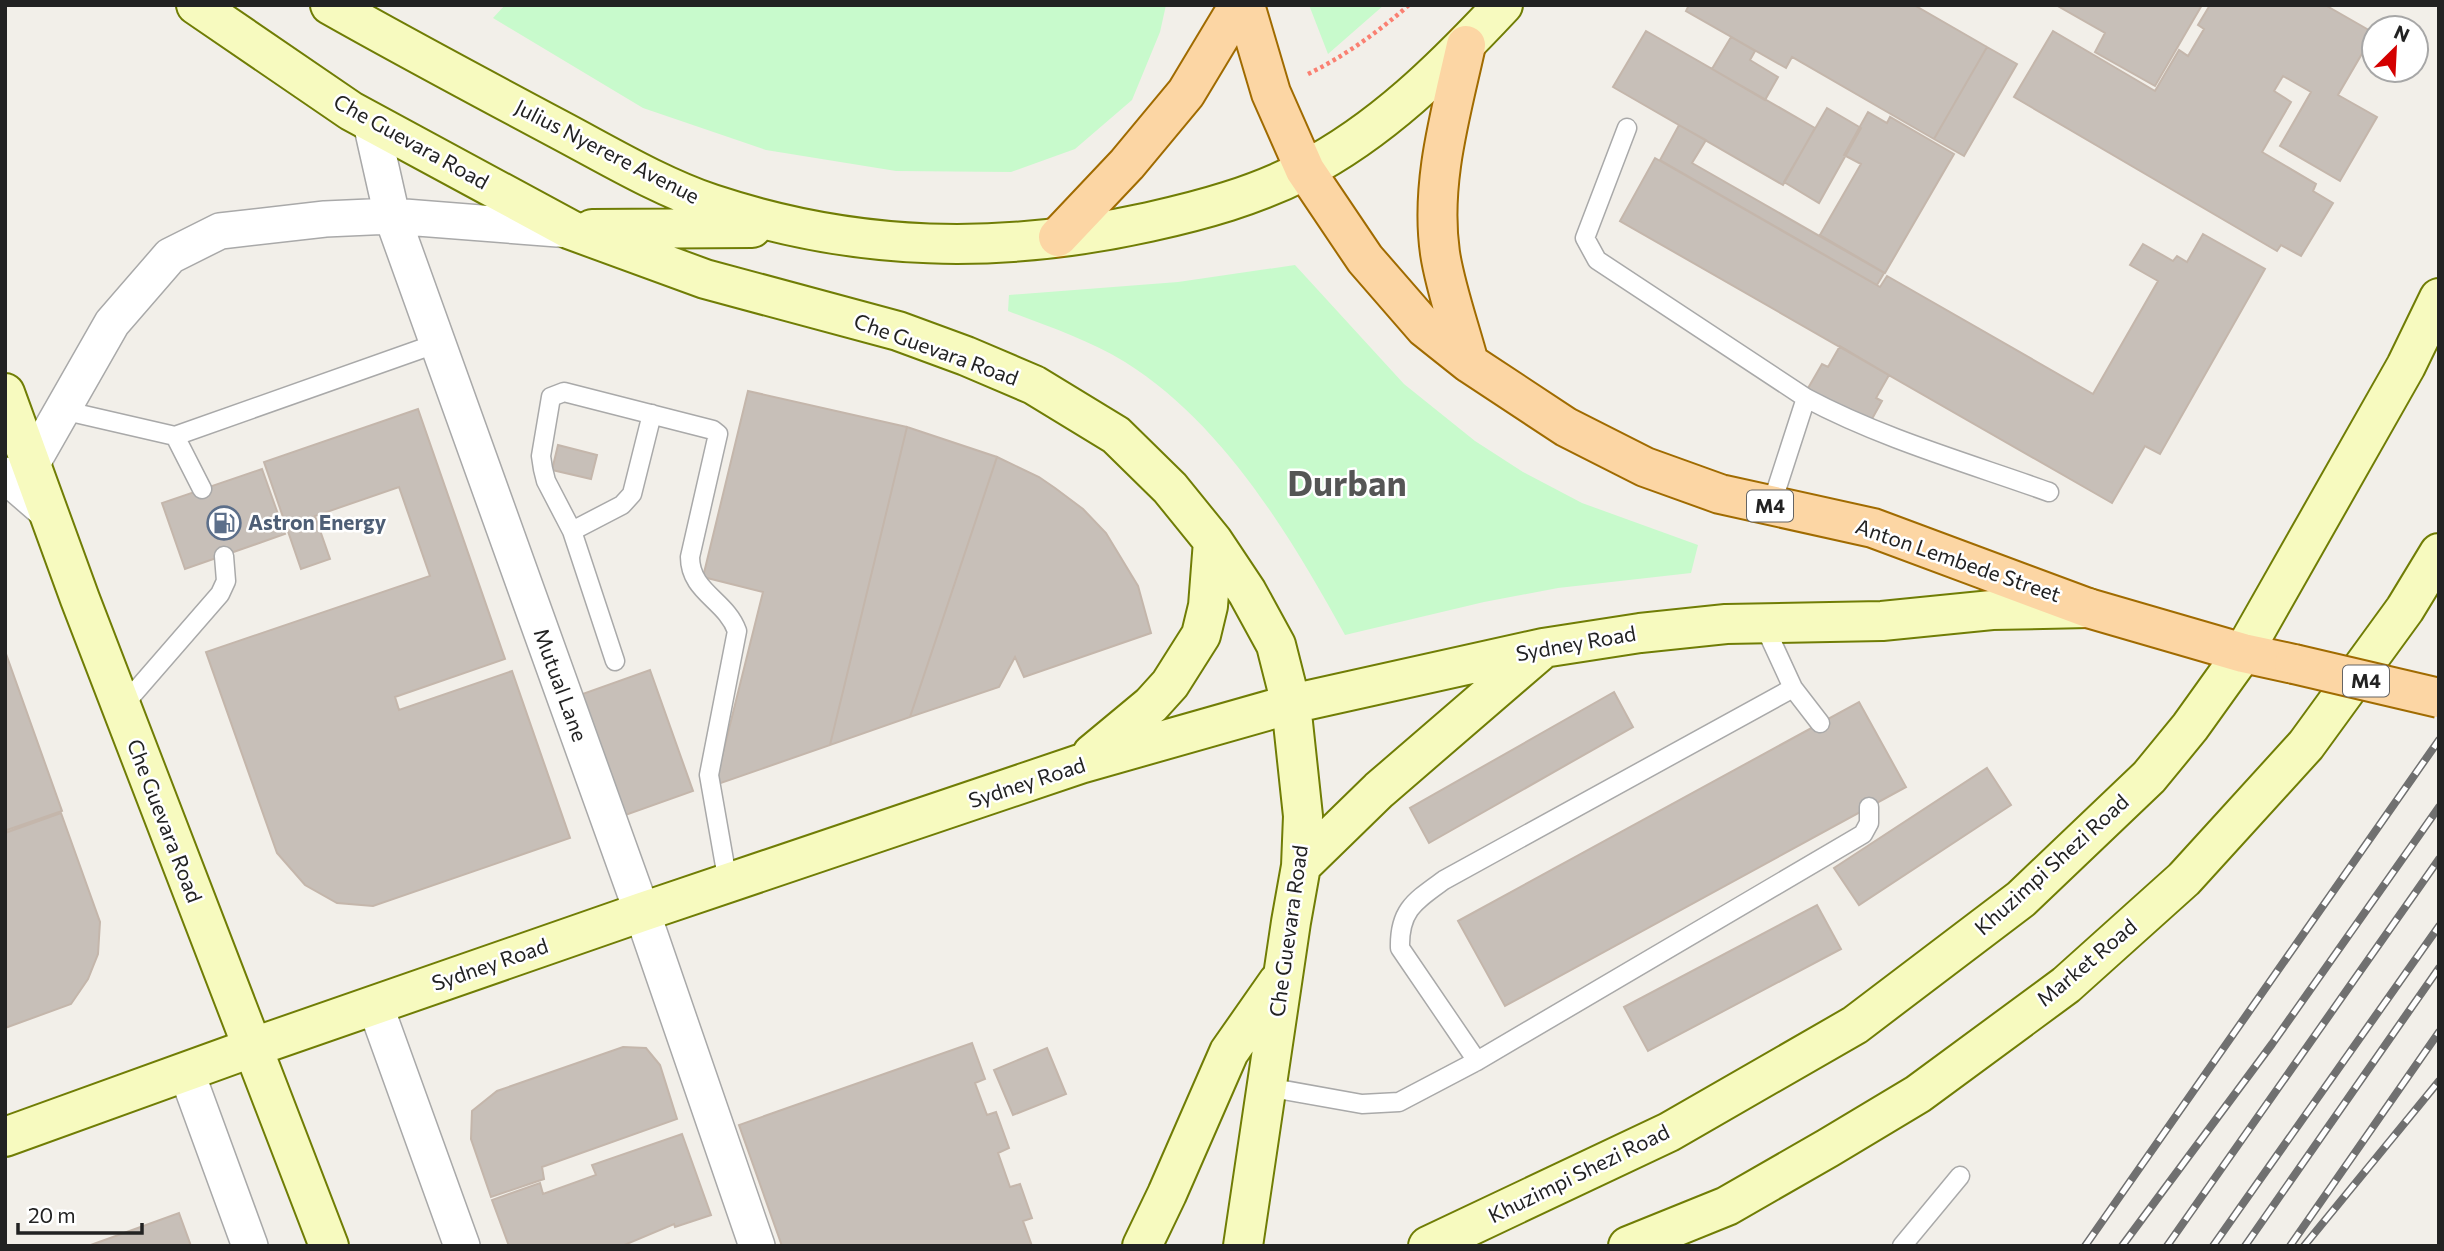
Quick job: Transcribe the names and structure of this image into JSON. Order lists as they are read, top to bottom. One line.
{"streets":{"main road":["Che Guevara Road","Julius Nyerere Avenue","M4","Anton Lembede Street","Sydney Road","Khuzimpi Shezi Road","Market Road"],"street":["Mutual Lane"]},"crossings":[["Che Guevara Road","Sydney Road"],["Che Guevara Road","Mutual Lane"],["Julius Nyerere Avenue","Anton Lembede Street"],["Anton Lembede Street","Sydney Road"],["Anton Lembede Street","Khuzimpi Shezi Road"],["Sydney Road","Mutual Lane"]],"districts":["Durban"],"places":{"fuel station":["Astron Energy"]},"scale_bar":"20 m","north":"top right"}
